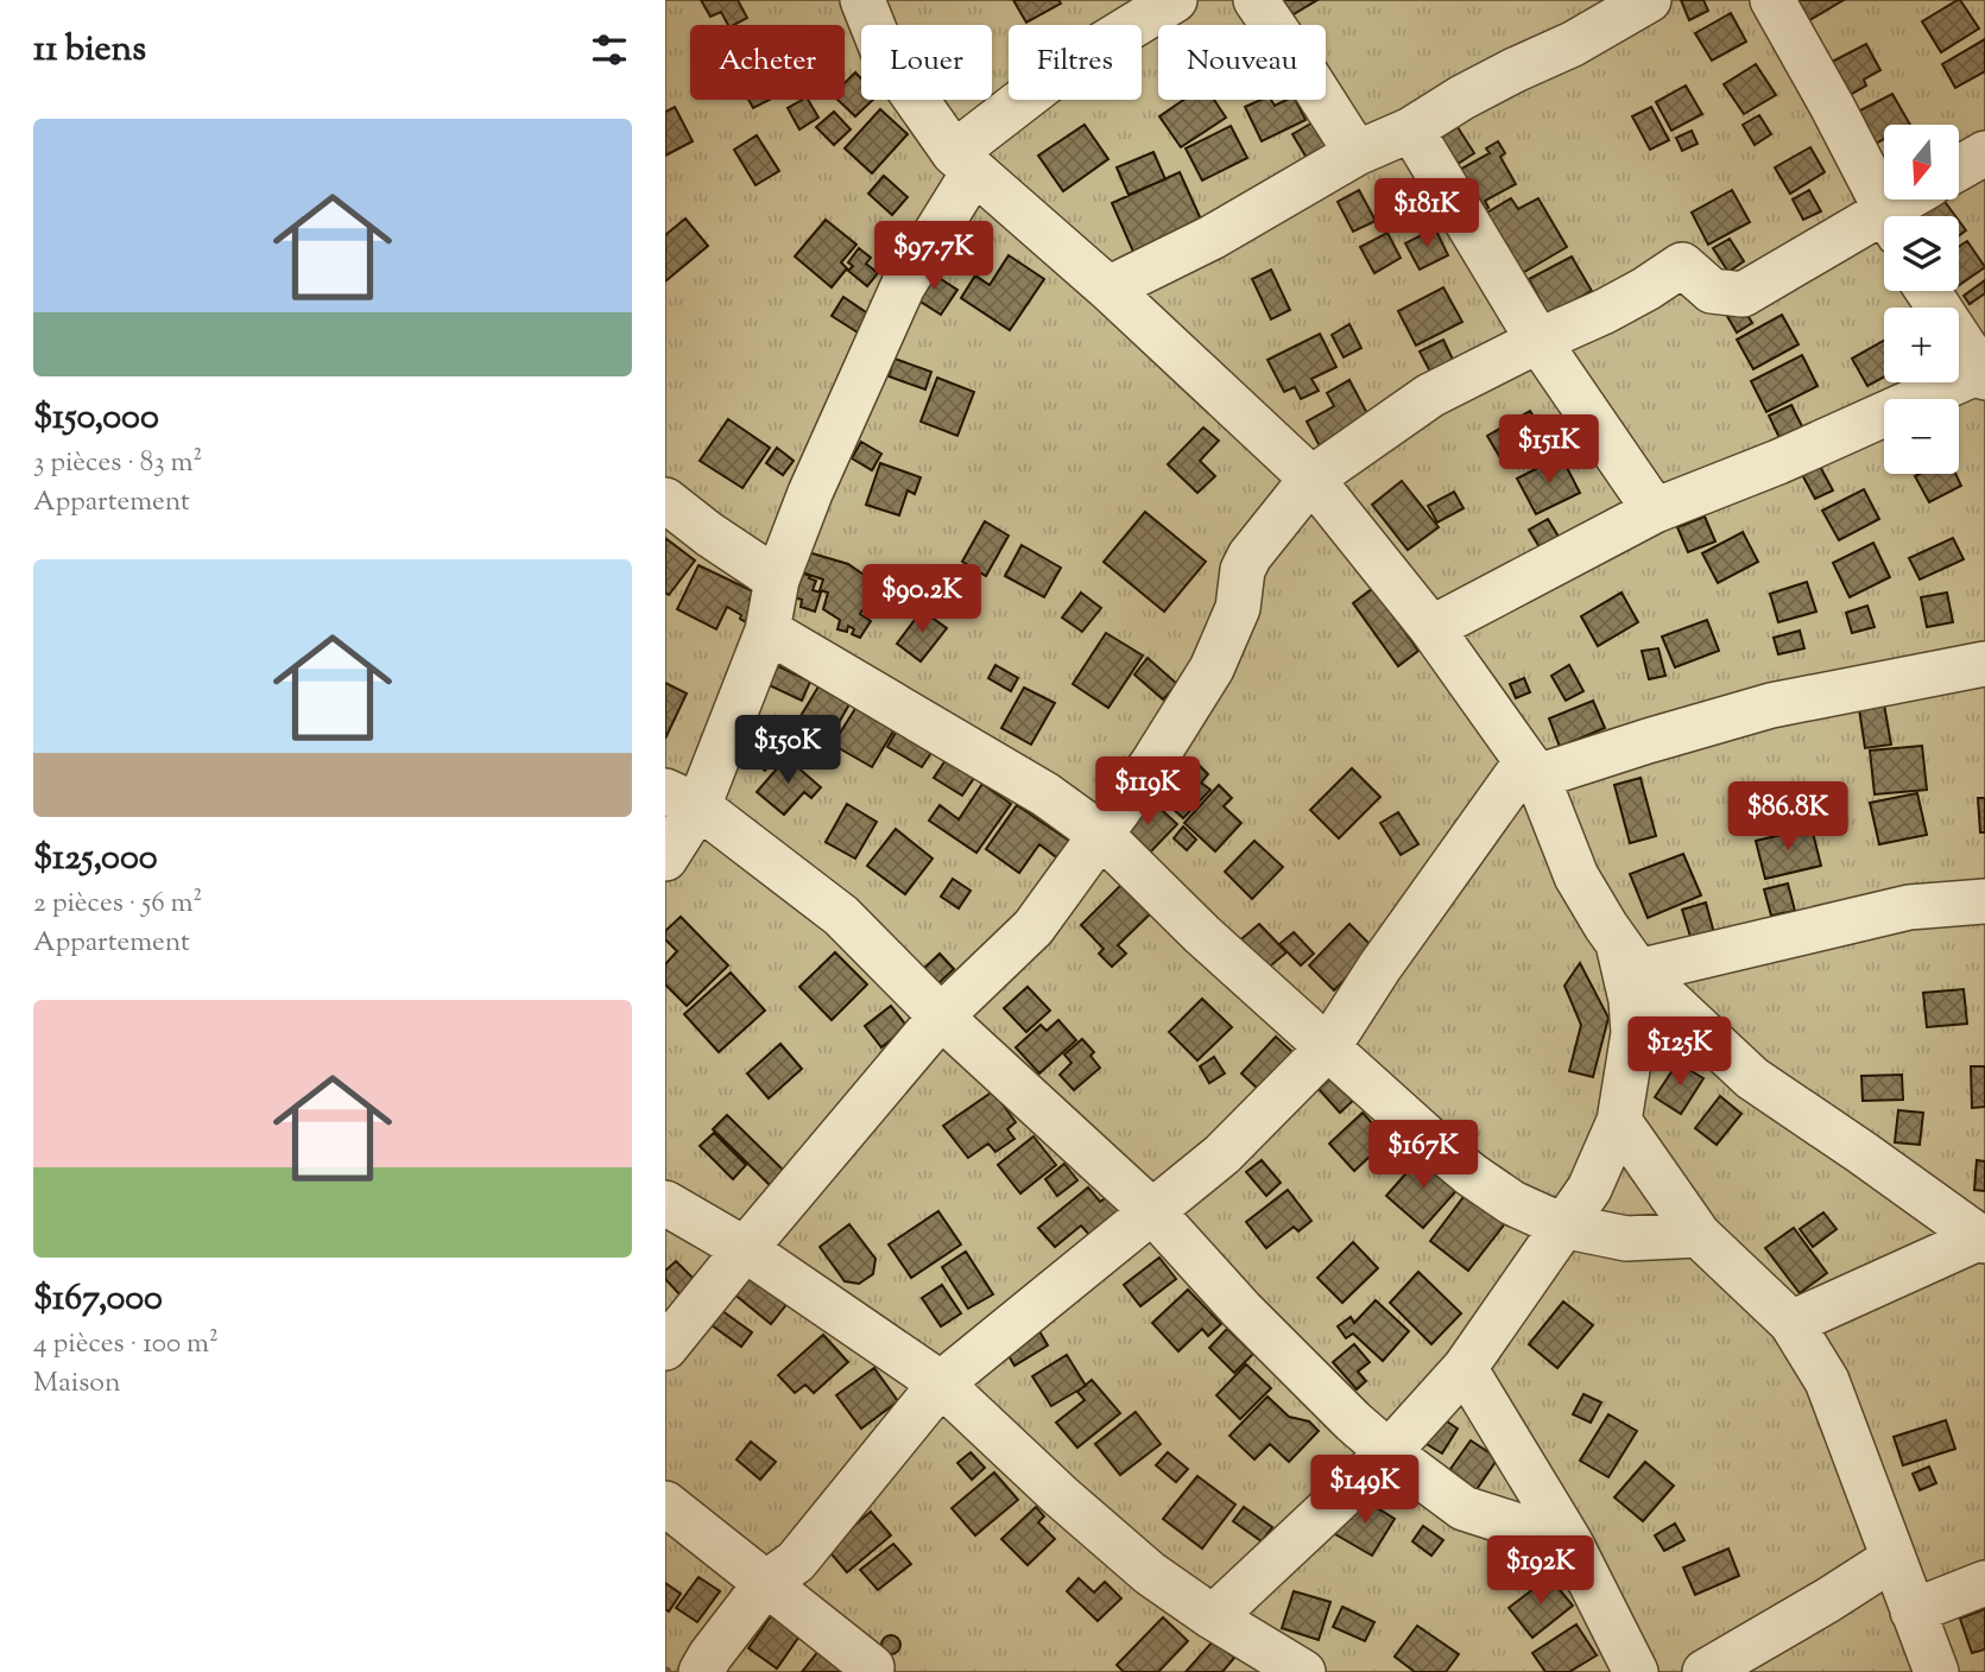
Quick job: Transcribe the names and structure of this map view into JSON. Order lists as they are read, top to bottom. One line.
{"north":"bottom","page":{"heading":"11 biens","chip":["Acheter","Louer","Filtres","Nouveau"],"list":[{"name":"$150,000","note":"3 pièces · 83 m² · Appartement"},{"name":"$125,000","note":"2 pièces · 56 m² · Appartement"},{"name":"$167,000","note":"4 pièces · 100 m² · Maison"}],"map_buttons":["+","−"],"price":["$181K","$97.7K","$151K","$90.2K","$150K","$119K","$86.8K","$125K","$167K","$149K","$192K"]}}
